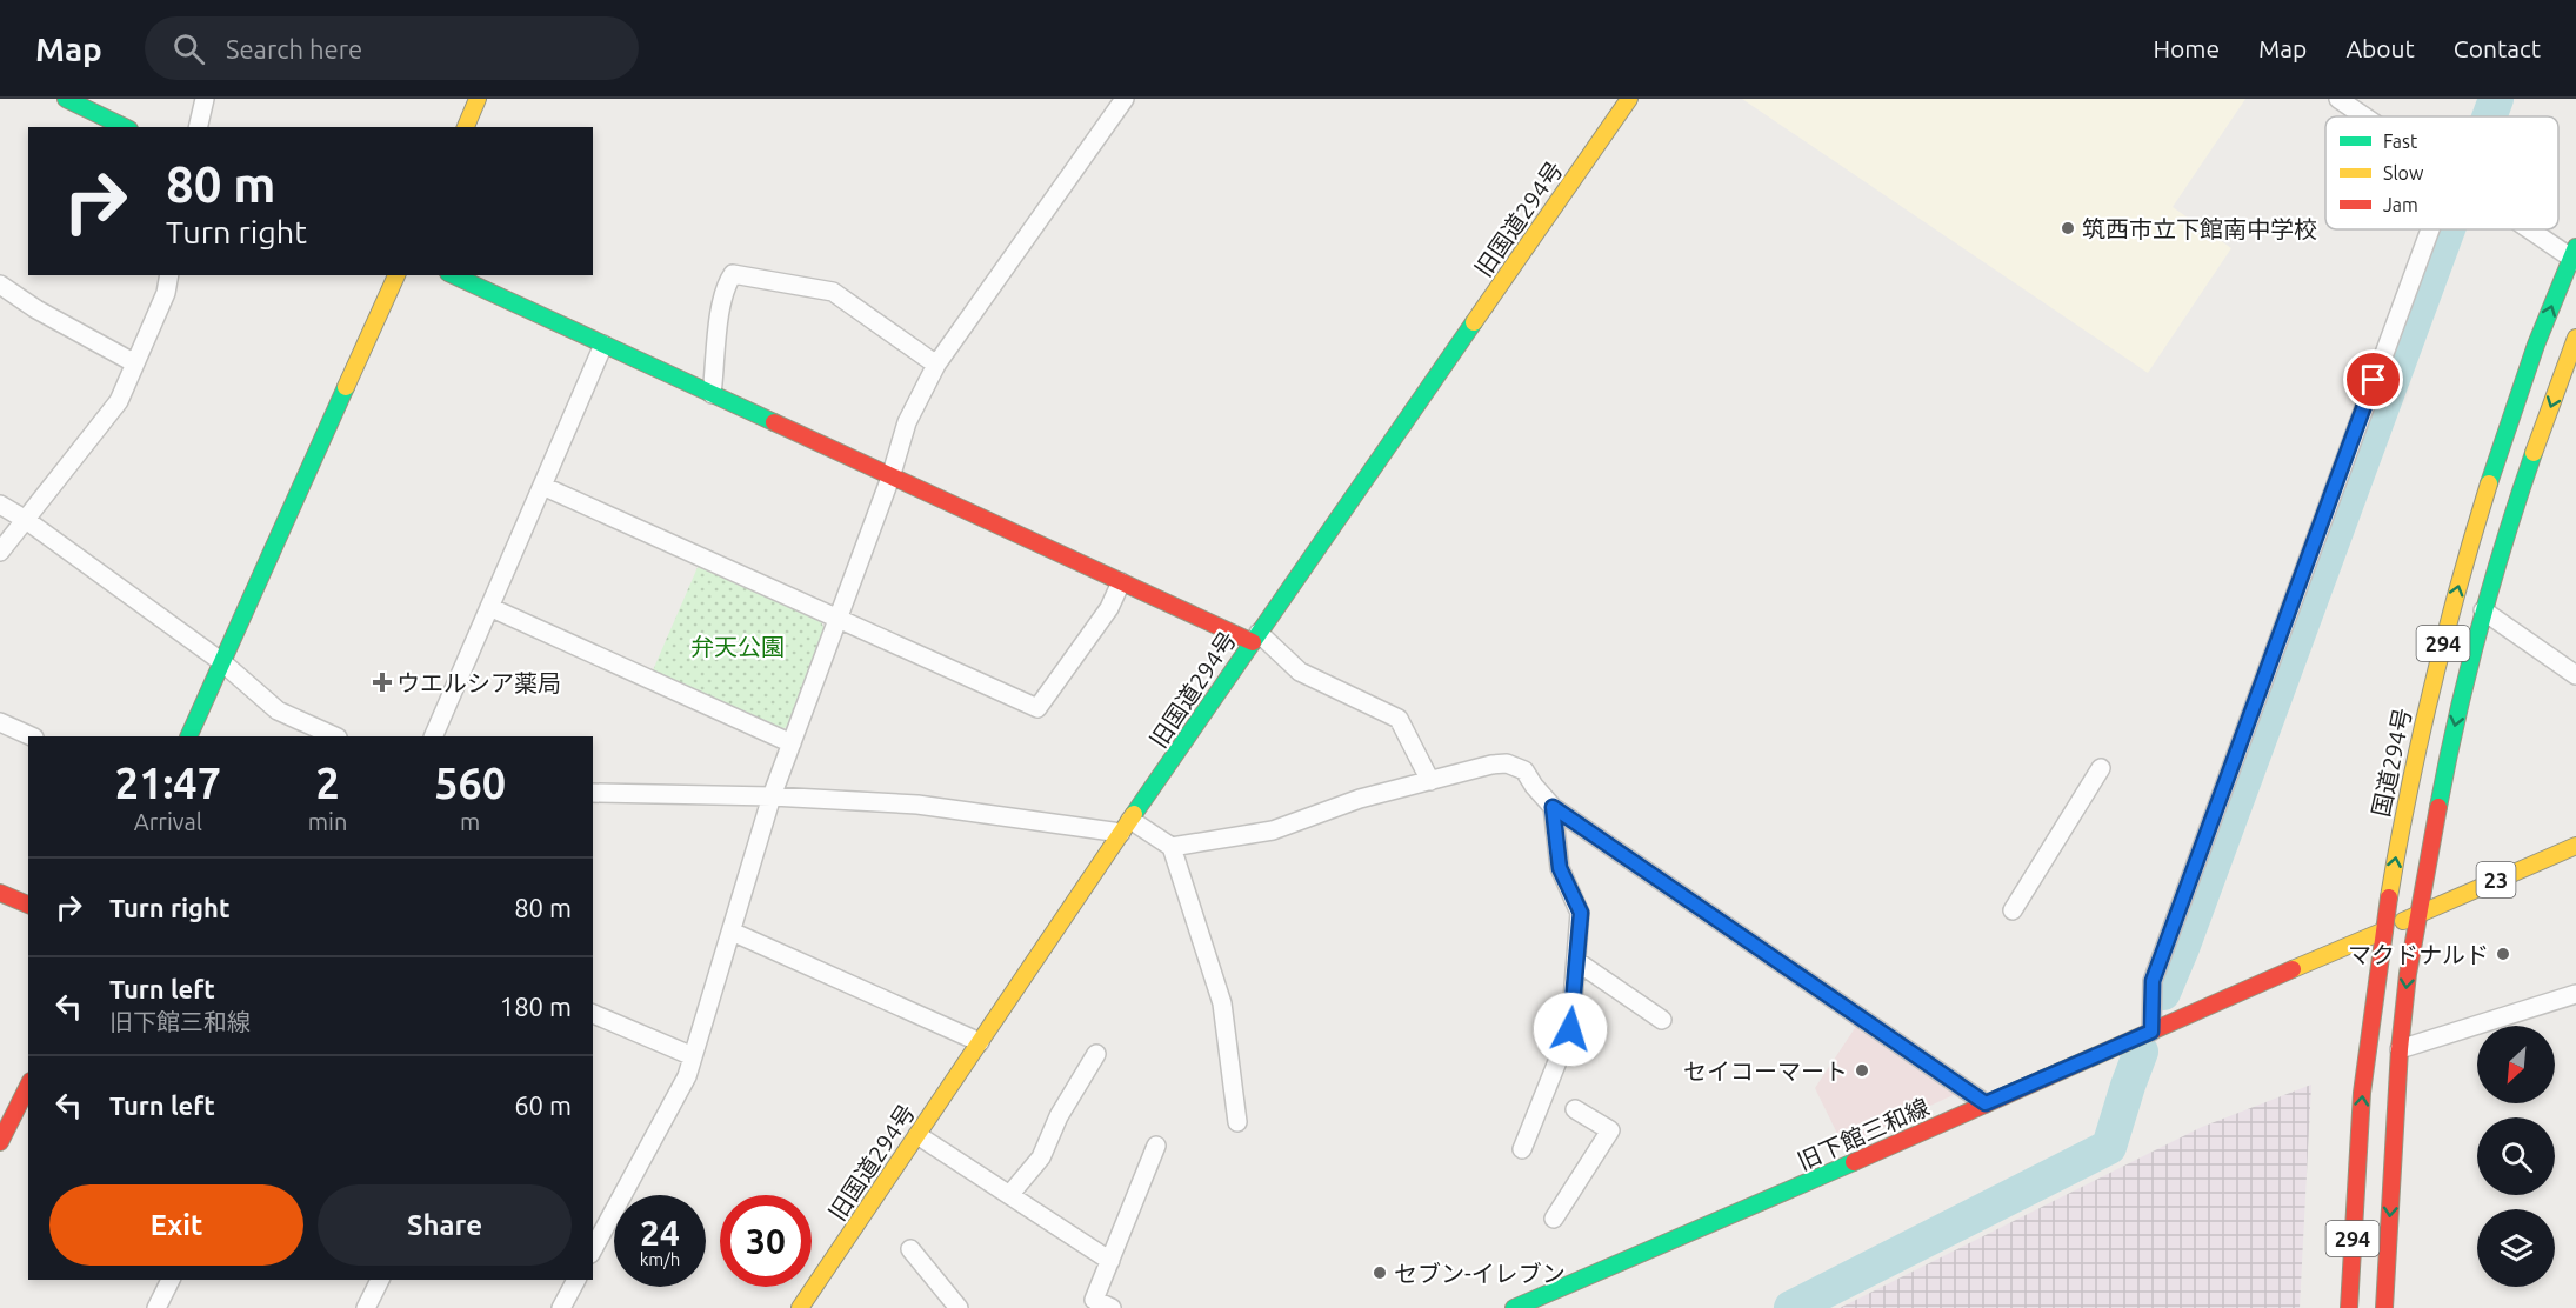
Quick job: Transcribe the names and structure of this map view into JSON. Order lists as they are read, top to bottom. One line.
{"streets":{"main road":["旧国道294号","294","国道294号","23","旧下館三和線"]},"crossings":[["294","23"],["国道294号","23"],["国道294号","旧下館三和線"],["23","旧下館三和線"]],"parks":["弁天公園"],"places":{"other":["筑西市立下館南中学校","マクドナルド","セイコーマート","セブン-イレブン"],"health":["ウエルシア薬局"]},"legend":["Fast","Slow","Jam"],"north":"bottom left","page":{"header":"Map","search":"Search here","nav":["Home","Map","About","Contact"],"turn":["80 m","Turn right"],"eta":["21:47","Arrival","2","min","560","m"],"list":[{"name":"Turn right","value":"80 m"},{"name":"Turn left","note":"旧下館三和線","value":"180 m"},{"name":"Turn left","value":"60 m"}],"buttons":["Exit","Share"],"speed":"24 km/h","limit":"30"}}
